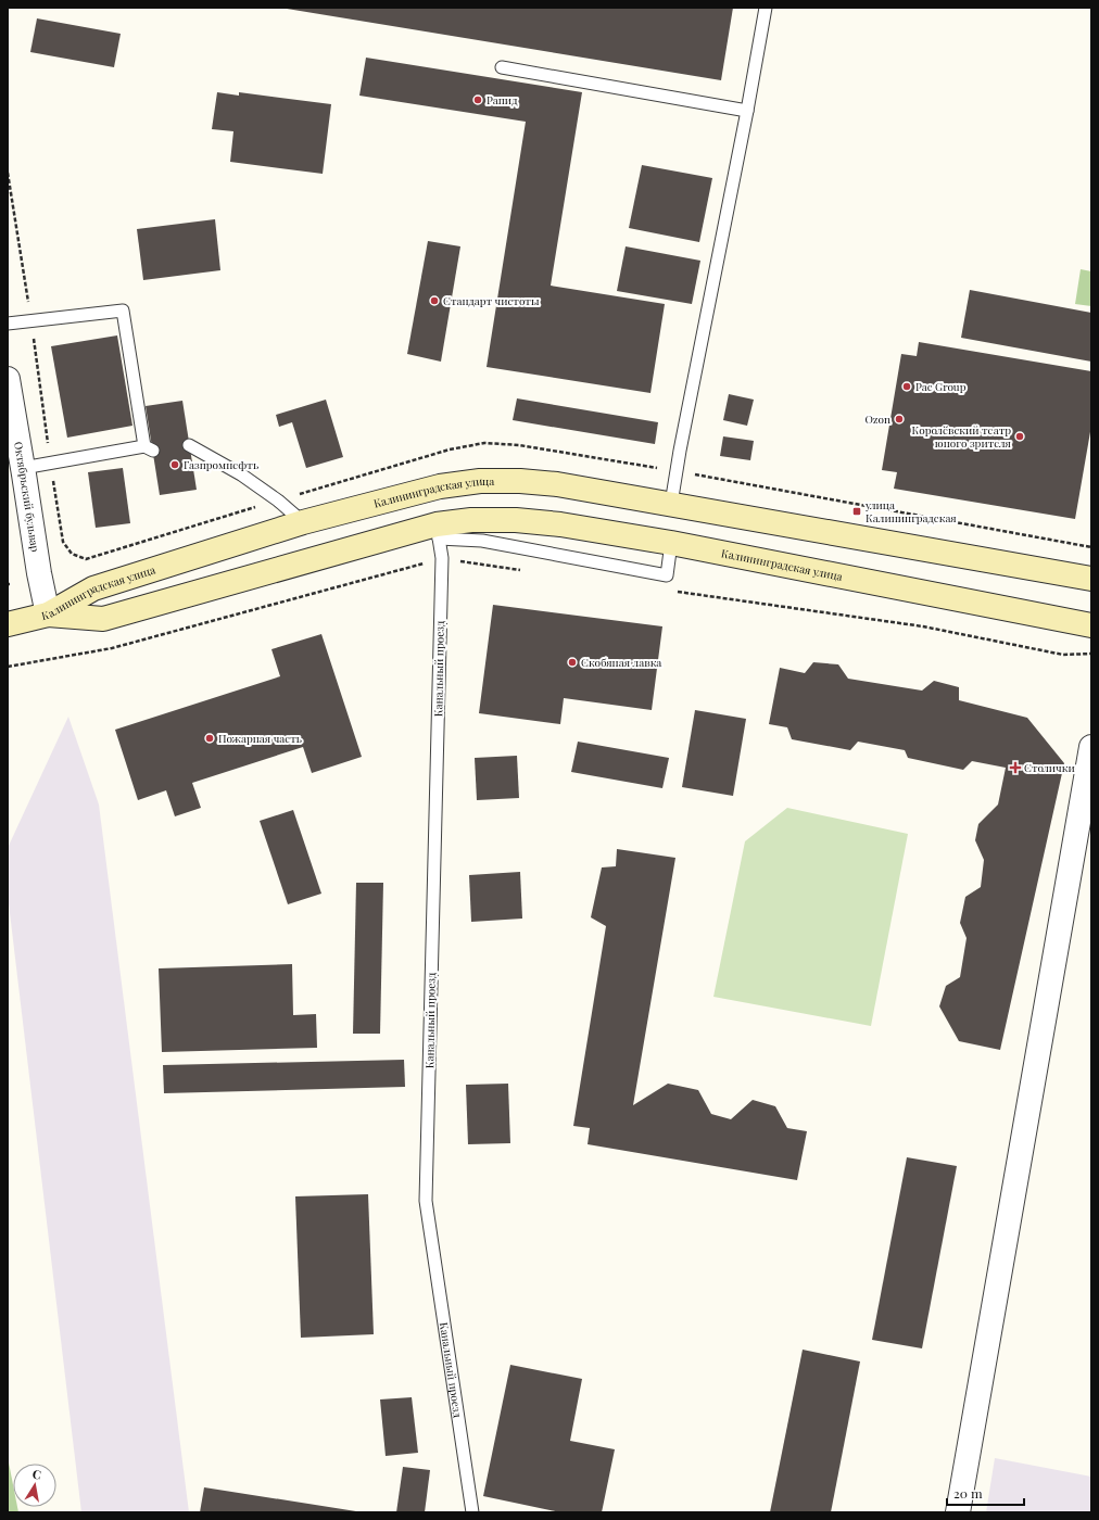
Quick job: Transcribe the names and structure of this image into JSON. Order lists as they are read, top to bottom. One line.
{"streets":{"main road":["Калининградская улица"],"street":["Октябрьский бульвар"],"lane":["Канальный проезд"]},"crossings":[["Калининградская улица","Октябрьский бульвар"],["Калининградская улица","Канальный проезд"]],"places":{"other":["Рапид","Стандарт чистоты","Pac Group","Ozon","Королёвский театр юного зрителя","Газпромнефть","Скобяная лавка","Пожарная часть"],"transit":["улица Калининградская"],"health":["Столички"]},"scale_bar":"20 m","north":"top"}
